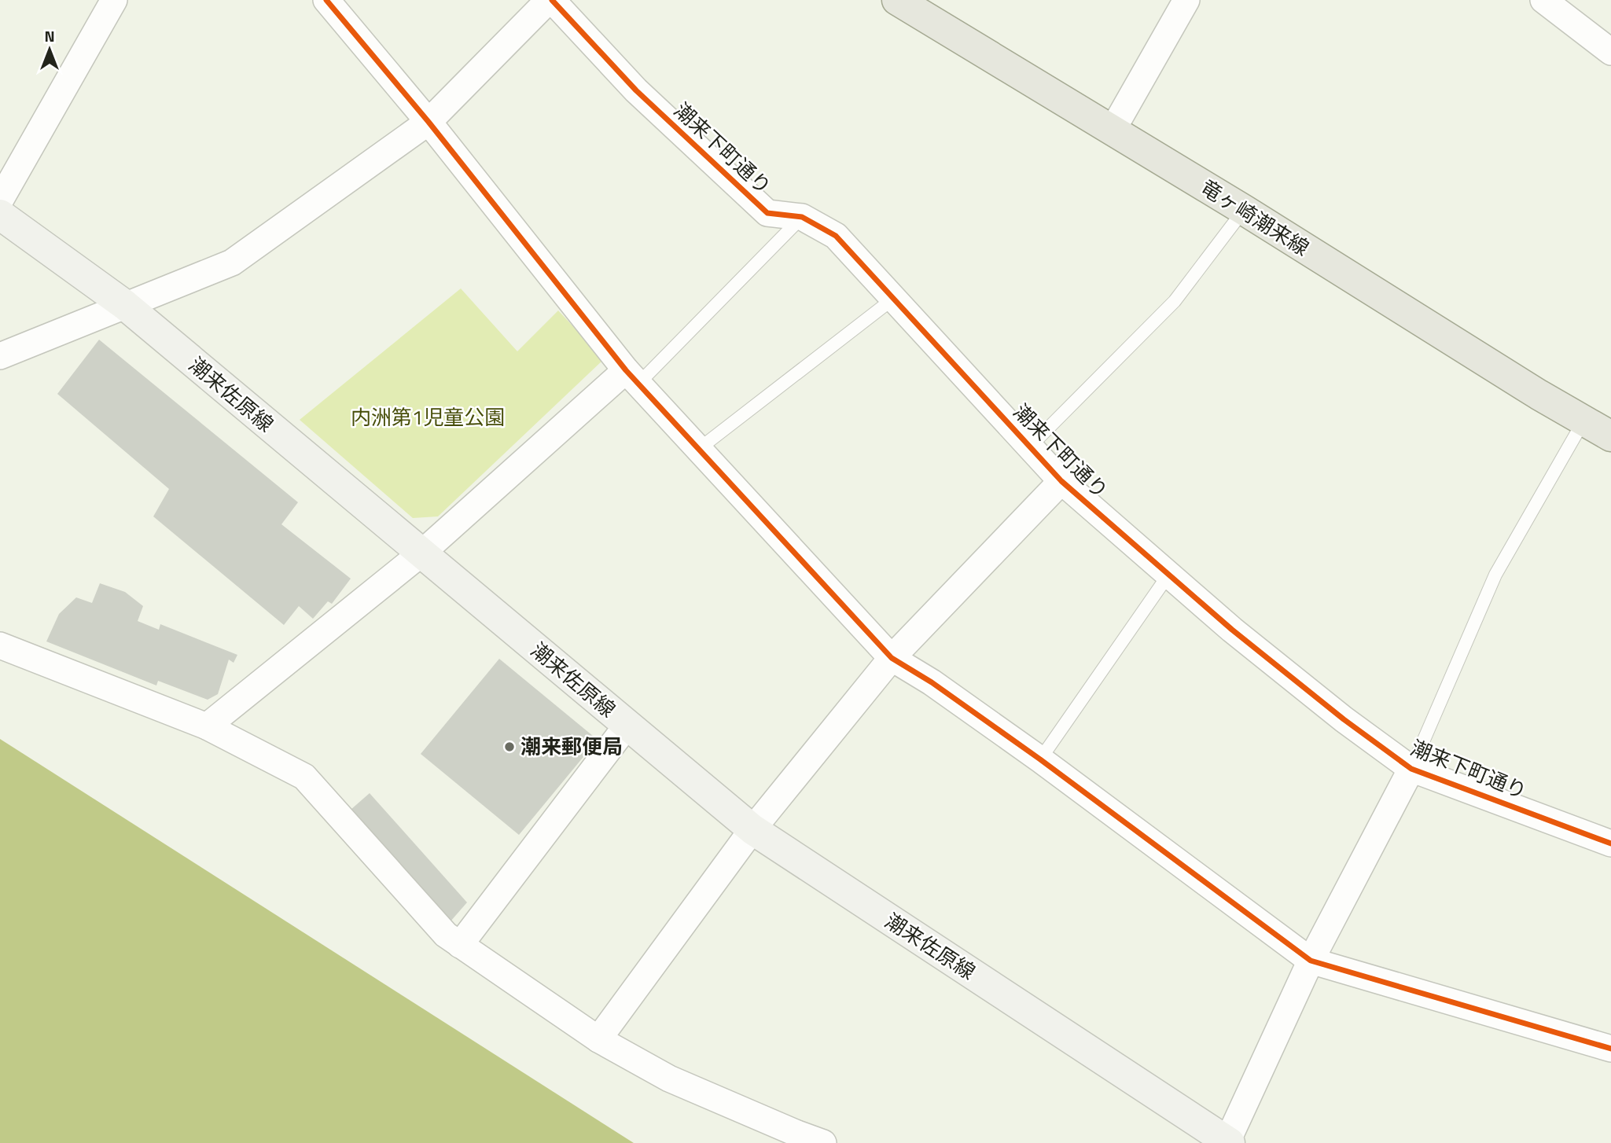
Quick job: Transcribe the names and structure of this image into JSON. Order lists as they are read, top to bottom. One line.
{"streets":{"main road":["竜ヶ崎潮来線","潮来佐原線"],"street":["潮来下町通り"]},"parks":["内洲第1児童公園"],"places":["潮来郵便局"],"north":"top"}
